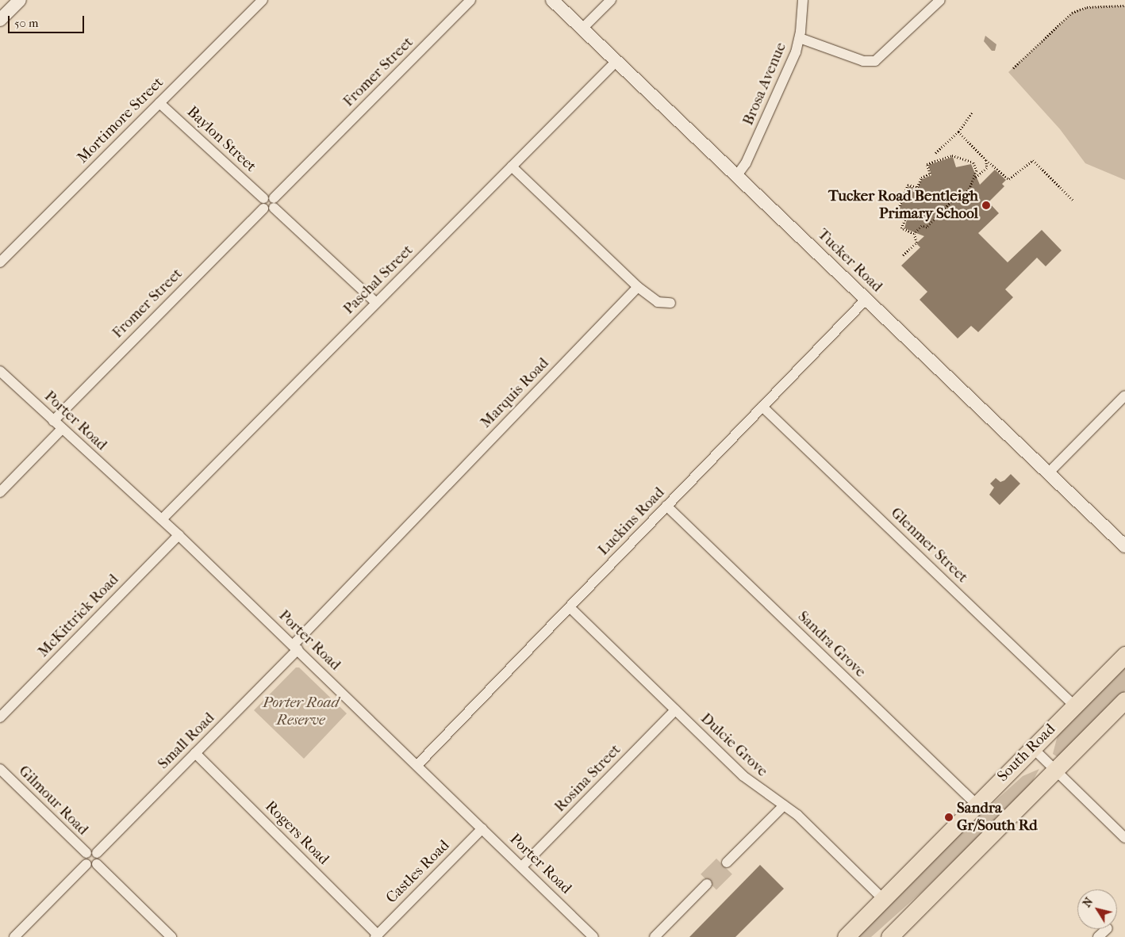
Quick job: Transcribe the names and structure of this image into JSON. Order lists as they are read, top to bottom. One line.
{"streets":{"highway":["South Road"],"street":["Fromer Street","Brosa Avenue","Mortimore Street","Baylon Street","Tucker Road","Paschal Street","Marquis Road","Porter Road","Luckins Road","Glenmer Street","McKittrick Road","Sandra Grove","Small Road","Dulcie Grove","Rosina Street","Gilmour Road","Rogers Road","Castles Road"]},"crossings":[["Fromer Street","Baylon Street"],["Fromer Street","Porter Road"],["Brosa Avenue","Tucker Road"],["Mortimore Street","Baylon Street"],["Baylon Street","Paschal Street"],["Tucker Road","Paschal Street"],["Tucker Road","Luckins Road"],["Paschal Street","Porter Road"],["Marquis Road","Porter Road"],["Marquis Road","Small Road"],["Porter Road","Luckins Road"],["Porter Road","McKittrick Road"],["Porter Road","Small Road"],["Porter Road","Rosina Street"],["Porter Road","Castles Road"],["Luckins Road","Glenmer Street"],["Luckins Road","Sandra Grove"],["Luckins Road","Dulcie Grove"],["Glenmer Street","South Road"],["Sandra Grove","South Road"],["Small Road","Gilmour Road"],["Small Road","Rogers Road"],["Dulcie Grove","South Road"],["Dulcie Grove","Rosina Street"],["Rogers Road","Castles Road"]],"parks":["Porter Road Reserve"],"places":["Tucker Road Bentleigh Primary School","Sandra Gr/South Rd"],"scale_bar":"50 m","north":"top left"}
